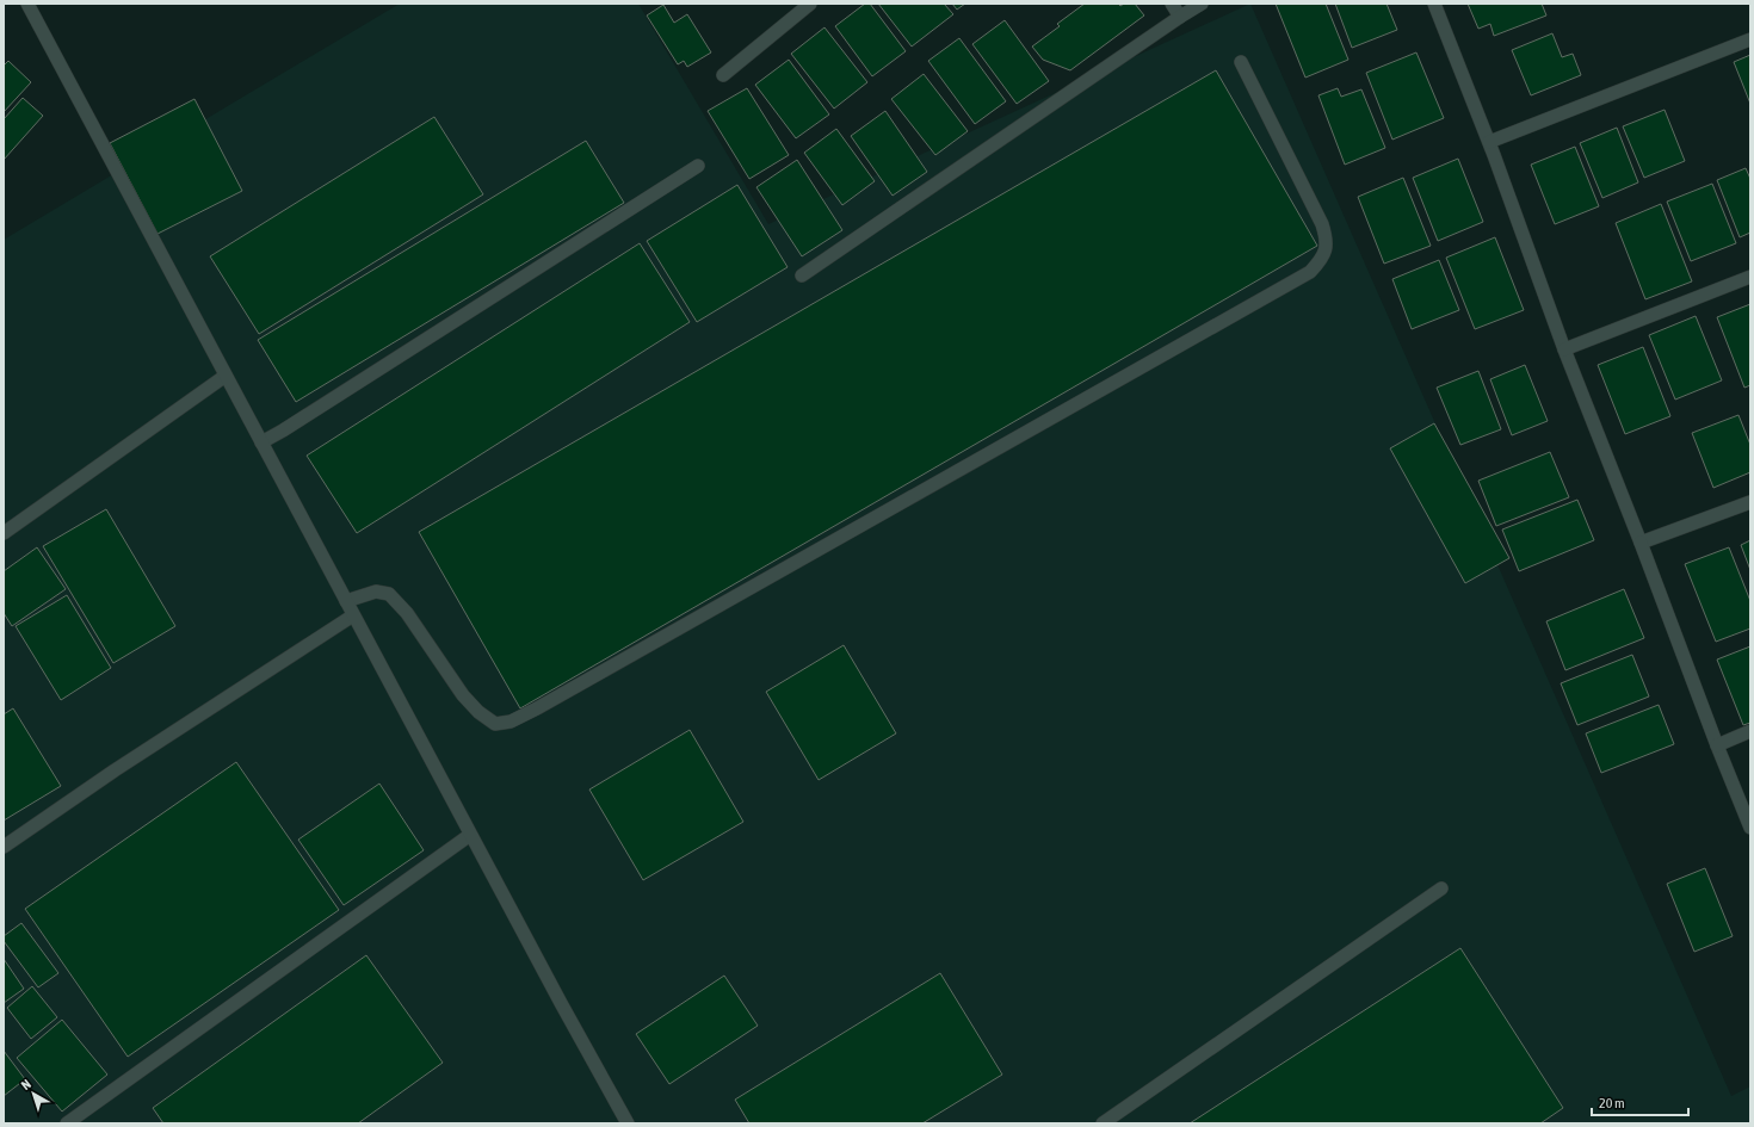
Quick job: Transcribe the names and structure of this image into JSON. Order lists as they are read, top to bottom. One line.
{"scale_bar":"20 m","north":"top left"}
